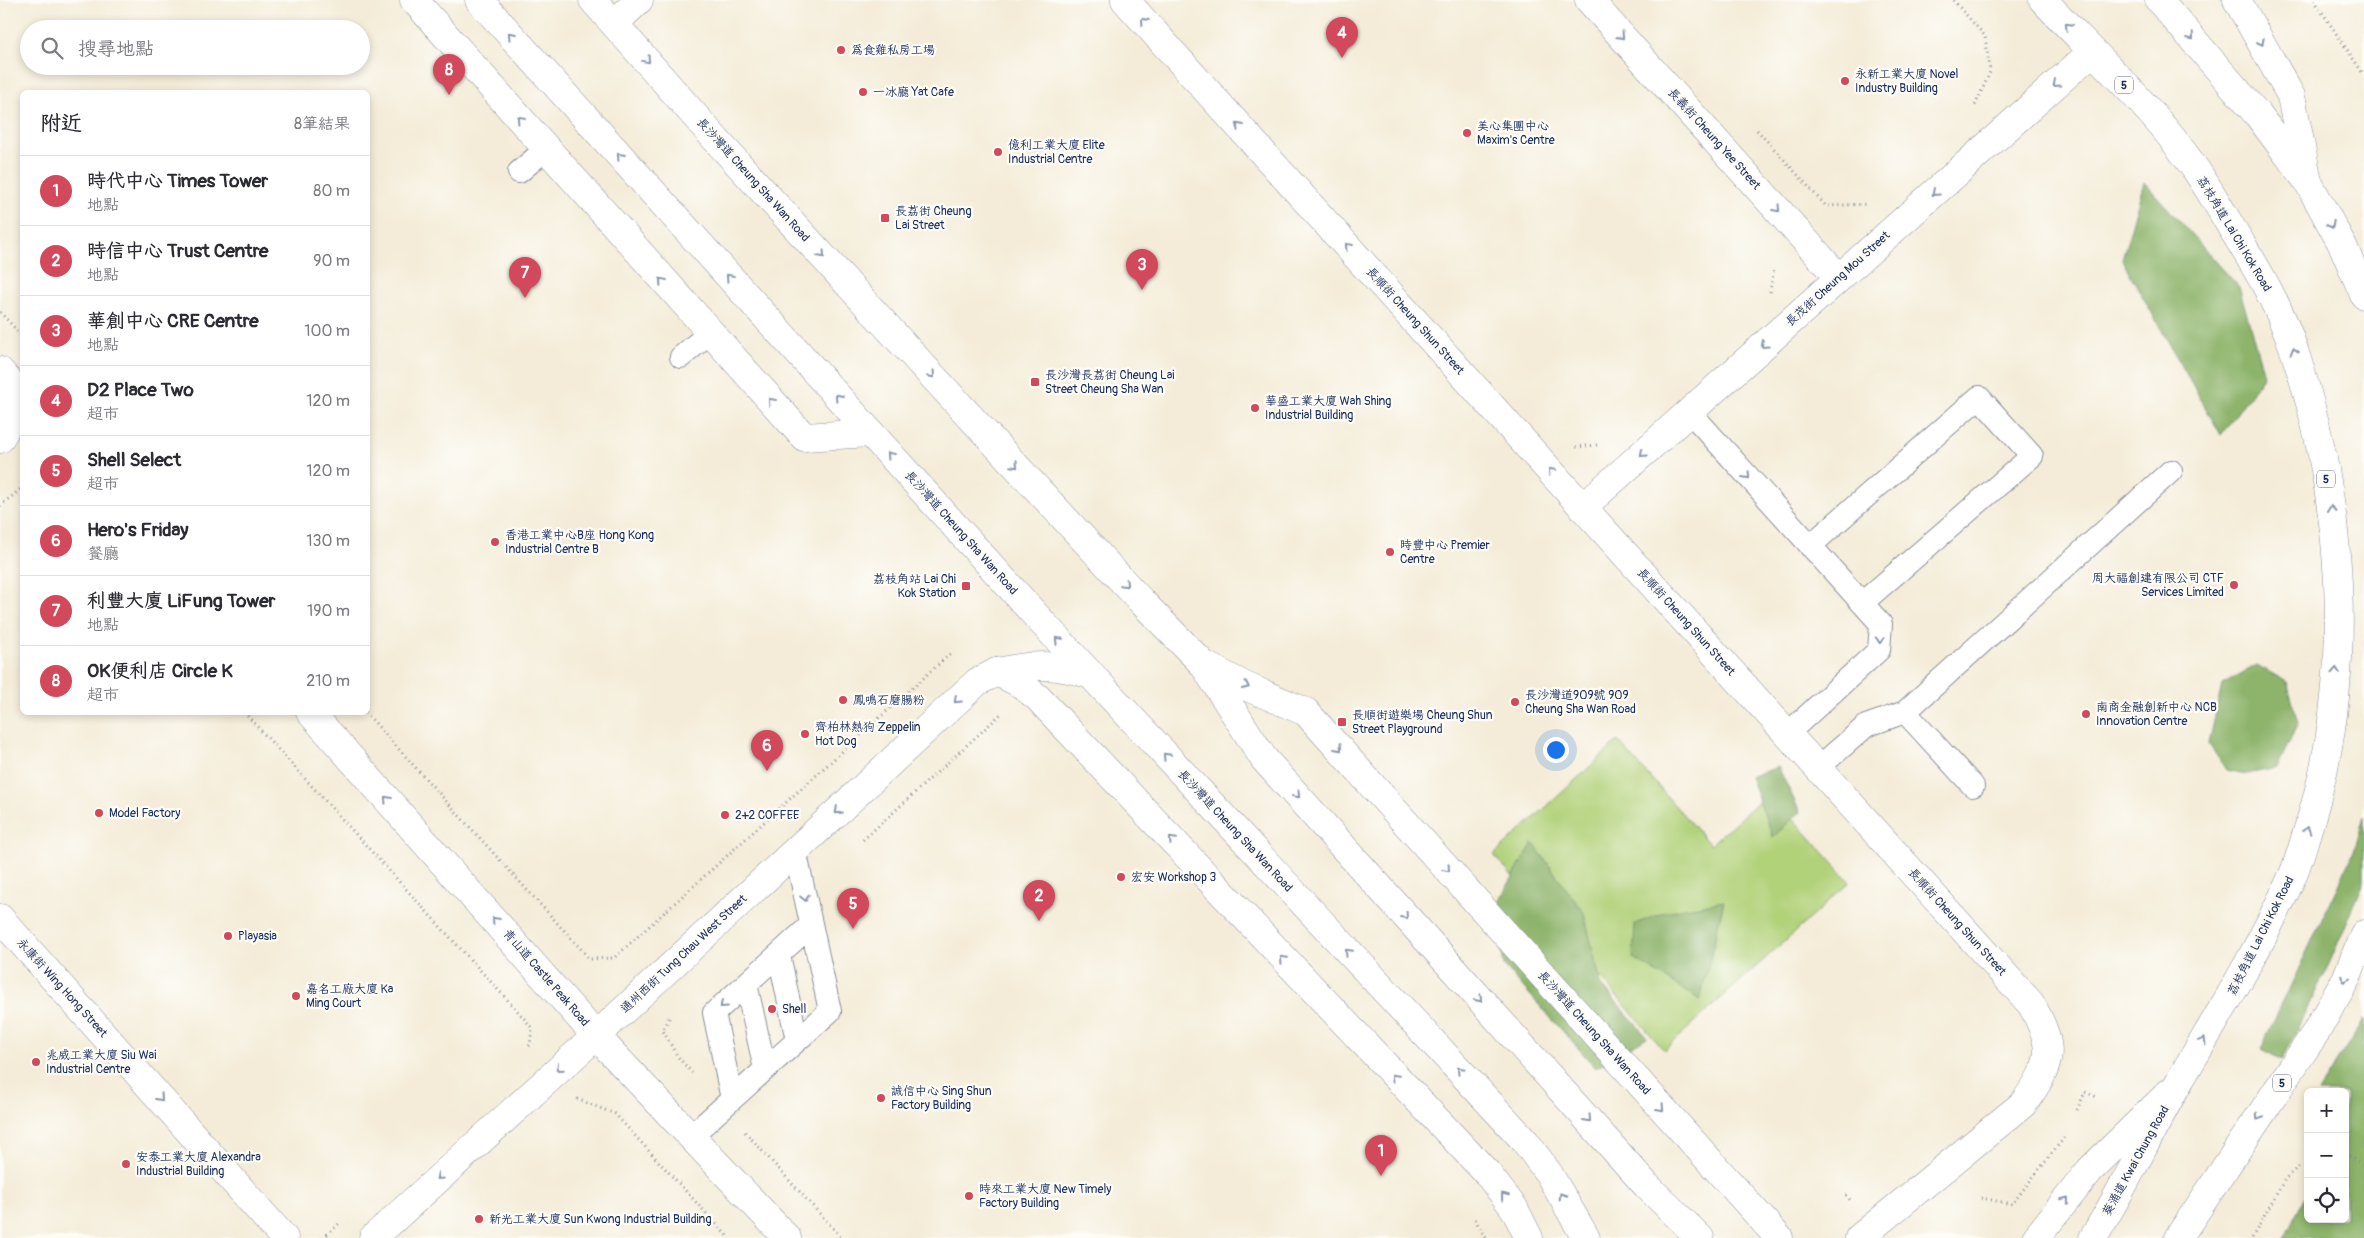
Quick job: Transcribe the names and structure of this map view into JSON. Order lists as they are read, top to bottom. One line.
{"streets":{"main road":["5","長義街 Cheung Yee Street","長沙灣道 Cheung Sha Wan Road","荔枝角道 Lai Chi Kok Road","長茂街 Cheung Mou Street","長順街 Cheung Shun Street","通州西街 Tung Chau West Street","青山道 Castle Peak Road","永康街 Wing Hong Street","葵涌道 Kwai Chung Road"]},"crossings":[["長義街 Cheung Yee Street","長茂街 Cheung Mou Street"],["荔枝角道 Lai Chi Kok Road","長茂街 Cheung Mou Street"],["荔枝角道 Lai Chi Kok Road","葵涌道 Kwai Chung Road"],["長茂街 Cheung Mou Street","長順街 Cheung Shun Street"],["通州西街 Tung Chau West Street","青山道 Castle Peak Road"]],"one_way":["長義街 Cheung Yee Street","荔枝角道 Lai Chi Kok Road","長茂街 Cheung Mou Street","長順街 Cheung Shun Street","通州西街 Tung Chau West Street","青山道 Castle Peak Road","永康街 Wing Hong Street"],"places":{"other":["為食雞私房工場","永新工業大廈 Novel Industry Building","一冰廳 Yat Cafe","美心集團中心 Maxim's Centre","億利工業大廈 Elite Industrial Centre","華盛工業大廈 Wah Shing Industrial Building","香港工業中心B座 Hong Kong Industrial Centre B","時豐中心 Premier Centre","周大福創建有限公司 CTF Services Limited","鳳鳴石磨腸粉","長沙灣道909號 909 Cheung Sha Wan Road","南商金融創新中心 NCB Innovation Centre","齊柏林熱狗 Zeppelin Hot Dog","Model Factory","2+2 COFFEE","宏安 Workshop 3","Playasia","嘉名工廠大廈 Ka Ming Court","Shell","兆威工業大廈 Siu Wai Industrial Centre","誠信中心 Sing Shun Factory Building","安泰工業大廈 Alexandra Industrial Building","時來工業大廈 New Timely Factory Building","新光工業大廈 Sun Kwong Industrial Building"],"transit":["長荔街 Cheung Lai Street","長沙灣長荔街 Cheung Lai Street Cheung Sha Wan","荔枝角站 Lai Chi Kok Station","長順街遊樂場 Cheung Shun Street Playground"]},"page":{"pins":["4","8","3","7","6","2","5","1"],"search":"搜尋地點","heading":["附近","8筆結果"],"list":[{"mark":"1","name":"時代中心 Times Tower","note":"地點","value":"80 m"},{"mark":"2","name":"時信中心 Trust Centre","note":"地點","value":"90 m"},{"mark":"3","name":"華創中心 CRE Centre","note":"地點","value":"100 m"},{"mark":"4","name":"D2 Place Two","note":"超市","value":"120 m"},{"mark":"5","name":"Shell Select","note":"超市","value":"120 m"},{"mark":"6","name":"Hero's Friday","note":"餐廳","value":"130 m"},{"mark":"7","name":"利豐大廈 LiFung Tower","note":"地點","value":"190 m"},{"mark":"8","name":"OK便利店 Circle K","note":"超市","value":"210 m"}],"map_buttons":["+","−"]}}
